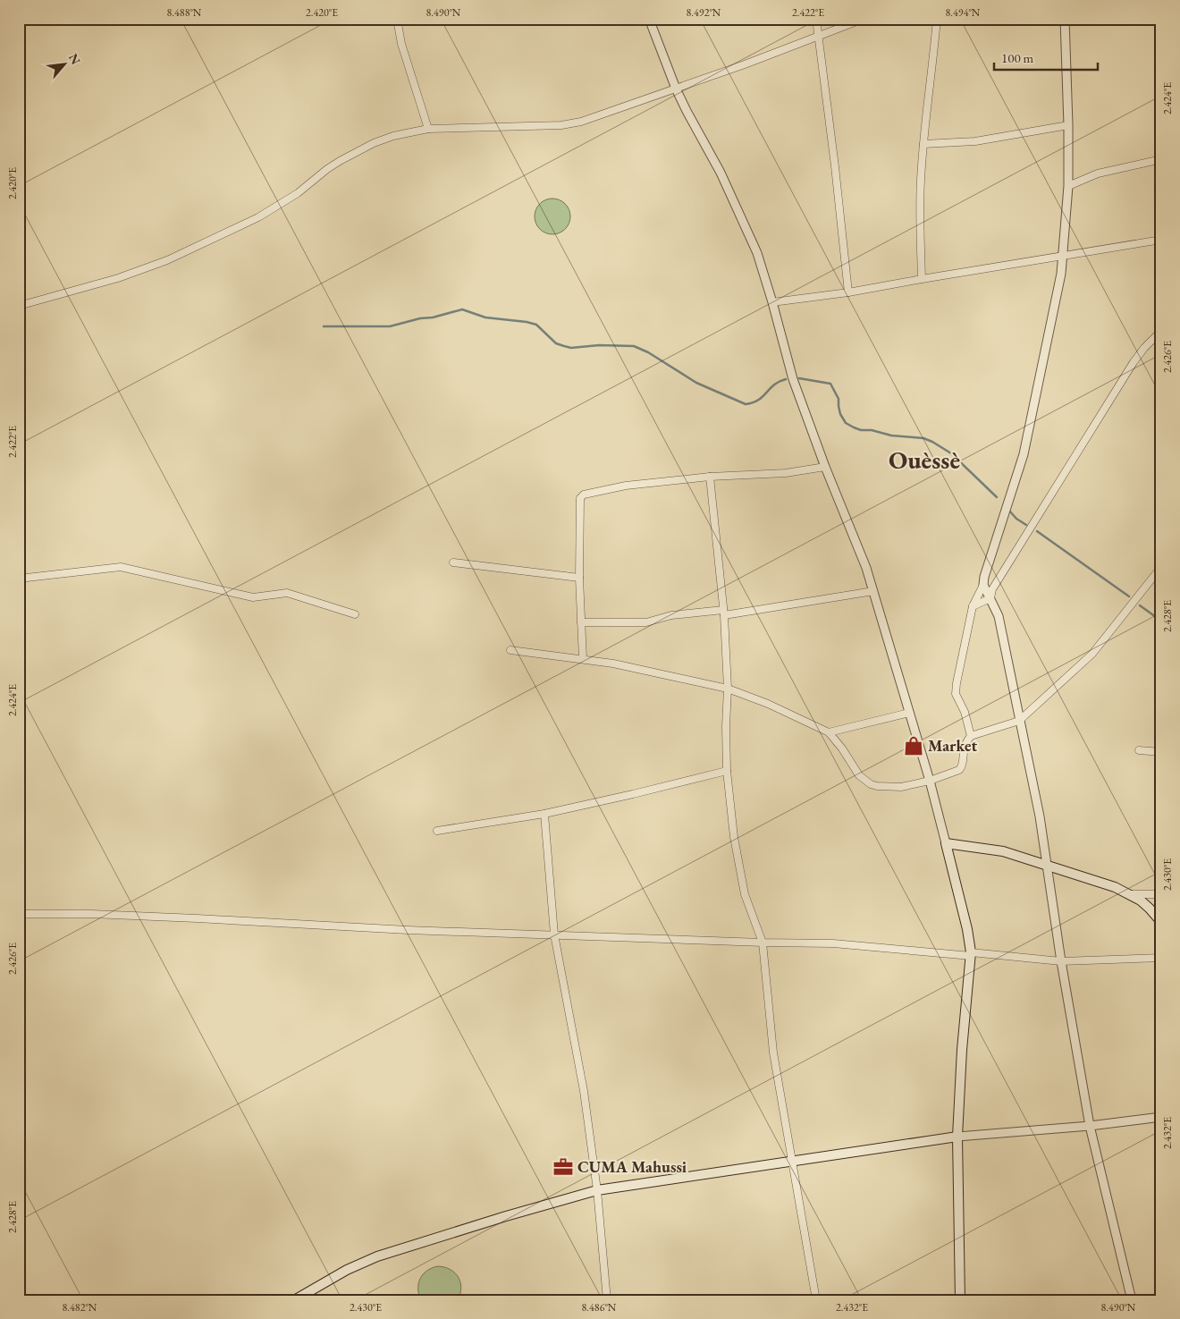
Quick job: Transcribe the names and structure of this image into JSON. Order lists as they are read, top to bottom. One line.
{"districts":["Ouèssè"],"places":{"shop":["Market"],"office":["CUMA Mahussi"]},"scale_bar":"100 m","north":"top right","coordinates":["8.488°N","2.420°E","8.490°N","8.492°N","2.422°E","8.494°N","2.424°E","2.426°E","2.428°E","2.430°E","2.432°E","8.482°N","8.486°N"]}
